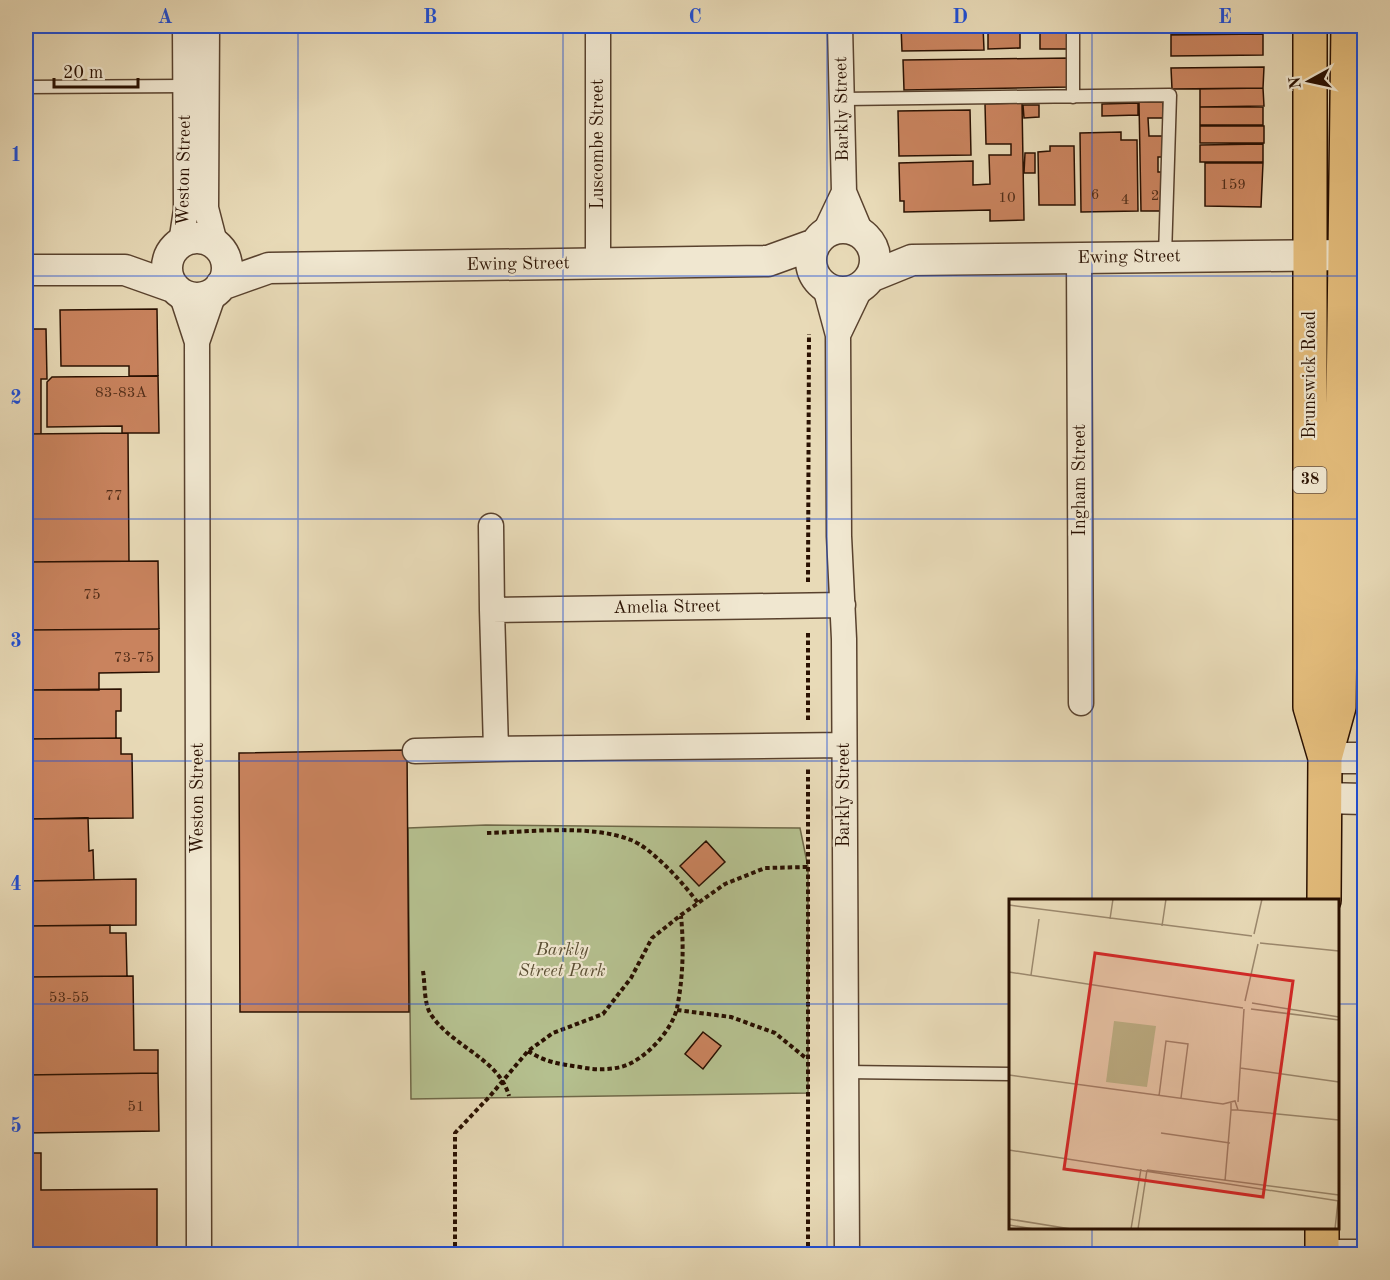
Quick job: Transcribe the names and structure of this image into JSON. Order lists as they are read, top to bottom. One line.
{"streets":{"main road":["Brunswick Road","38"],"street":["Barkly Street","Luscombe Street","Weston Street","Ewing Street","Ingham Street","Amelia Street"]},"crossings":[["Barkly Street","Ewing Street"],["Barkly Street","Amelia Street"],["Luscombe Street","Ewing Street"],["Weston Street","Ewing Street"],["Ewing Street","Brunswick Road"],["Ewing Street","Ingham Street"]],"parks":["Barkly Street Park"],"house_numbers":["159","6","2","10","4","83-83A","77","75","73-75","53-55","51"],"scale_bar":"20 m","north":"left","grid":{"columns":["A","B","C","D","E"],"rows":["1","2","3","4","5"]}}
